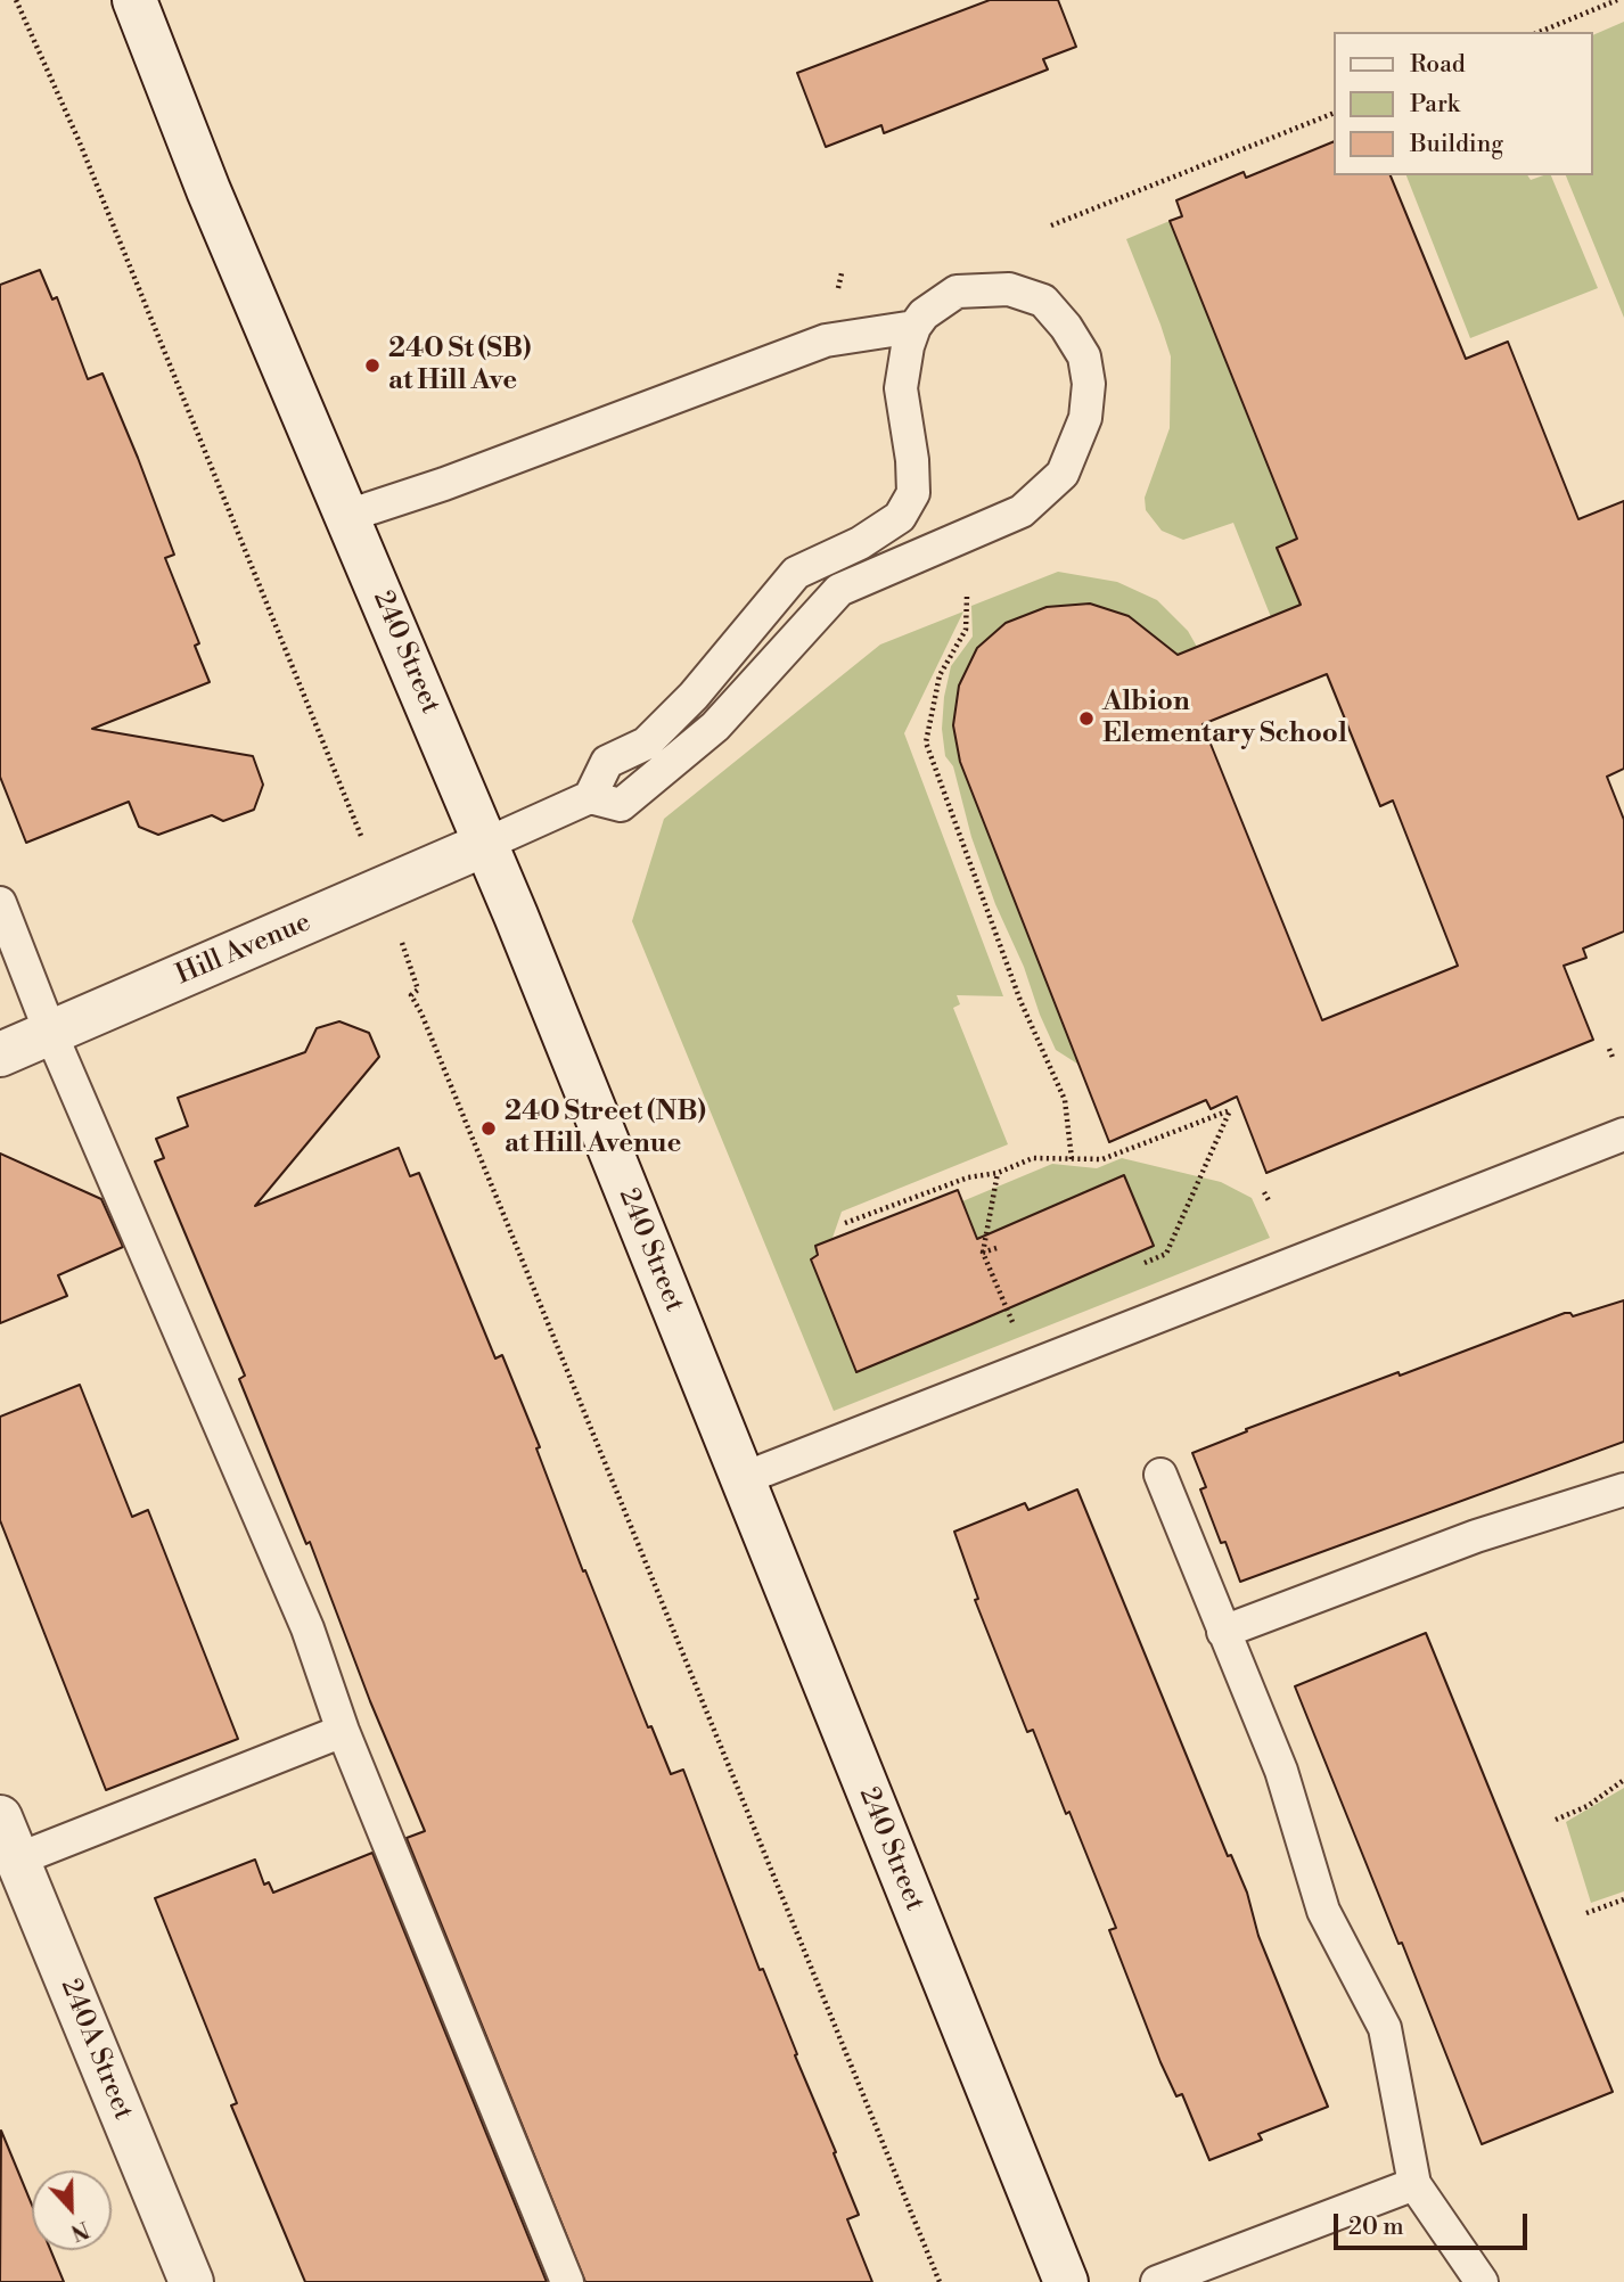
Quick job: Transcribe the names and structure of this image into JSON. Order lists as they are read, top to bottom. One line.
{"streets":{"main road":["240 Street","Hill Avenue","240A Street"]},"crossings":[["240 Street","Hill Avenue"]],"places":["240 St (SB) at Hill Ave","Albion Elementary School","240 Street (NB) at Hill Avenue"],"legend":["Road","Park","Building"],"scale_bar":"20 m","north":"bottom"}
